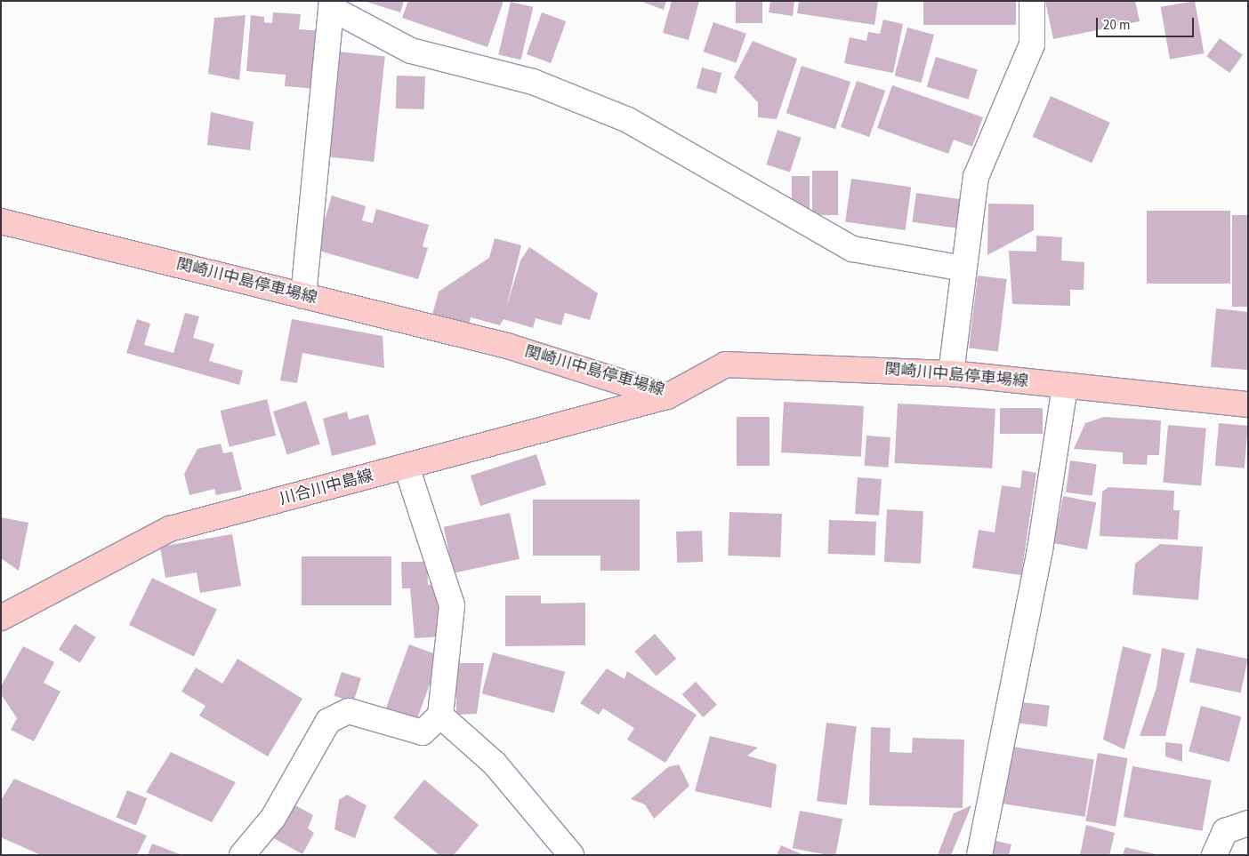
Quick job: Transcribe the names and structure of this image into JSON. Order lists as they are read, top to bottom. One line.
{"streets":{"main road":["関崎川中島停車場線","川合川中島線"]},"crossings":[["関崎川中島停車場線","川合川中島線"]],"scale_bar":"20 m"}
